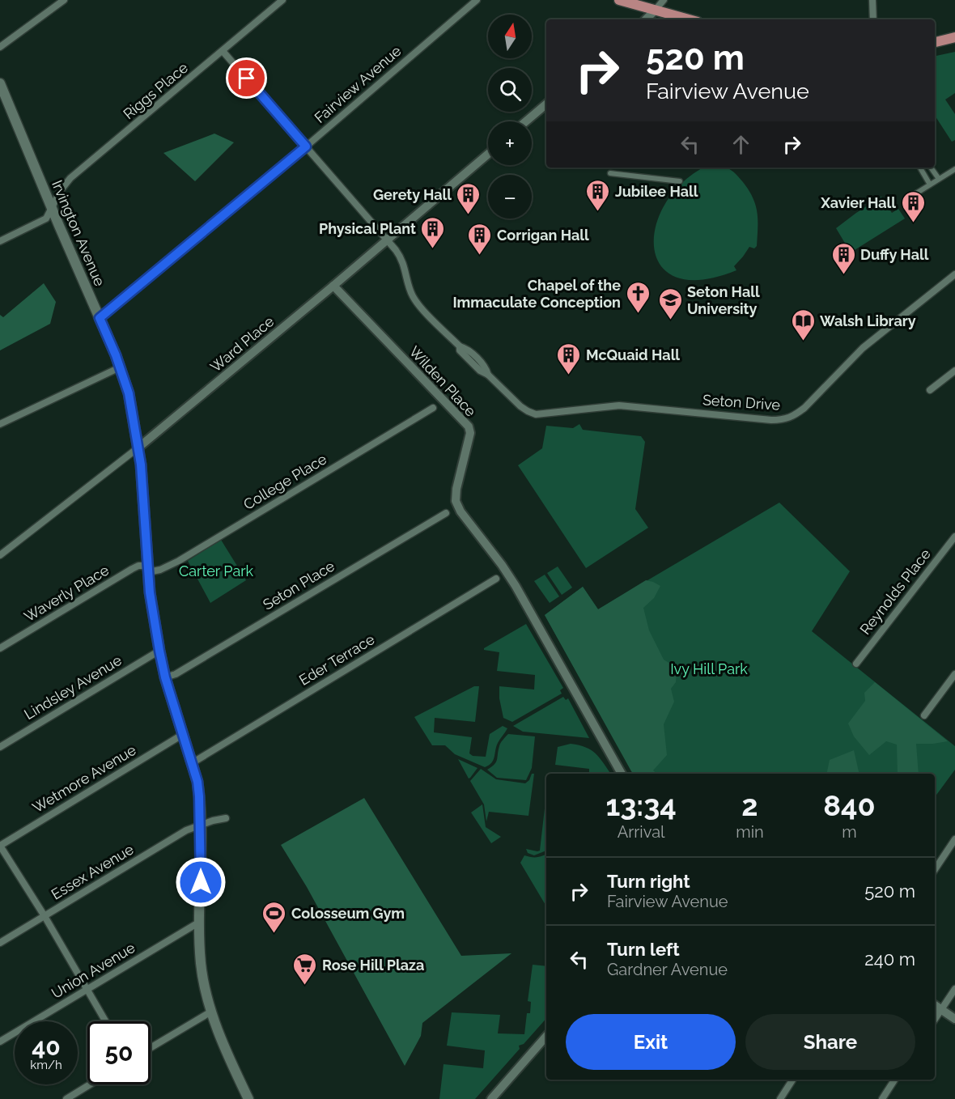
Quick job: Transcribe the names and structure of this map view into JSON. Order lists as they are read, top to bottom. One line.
{"streets":{"main road":["Irvington Avenue"],"street":["Fairview Avenue","Riggs Place","Ward Place","Wilden Place","Seton Drive","College Place","Seton Place","Reynolds Place","Waverly Place","Eder Terrace","Lindsley Avenue","Wetmore Avenue","Essex Avenue","Union Avenue"]},"crossings":[["Fairview Avenue","Irvington Avenue"],["Fairview Avenue","Seton Drive"],["Riggs Place","Irvington Avenue"],["Riggs Place","Seton Drive"],["Irvington Avenue","Ward Place"],["Irvington Avenue","College Place"],["Irvington Avenue","Seton Place"],["Irvington Avenue","Waverly Place"],["Irvington Avenue","Eder Terrace"],["Irvington Avenue","Lindsley Avenue"],["Irvington Avenue","Wetmore Avenue"],["Irvington Avenue","Essex Avenue"],["Irvington Avenue","Union Avenue"],["Ward Place","Wilden Place"],["Ward Place","Seton Drive"],["College Place","Waverly Place"]],"parks":["Carter Park","Ivy Hill Park"],"places":{"building":["Jubilee Hall","Gerety Hall","Xavier Hall","Physical Plant","Corrigan Hall","Duffy Hall","McQuaid Hall"],"church":["Chapel of the Immaculate Conception"],"school or university":["Seton Hall University"],"library":["Walsh Library"],"sports":["Colosseum Gym"],"supermarket":["Rose Hill Plaza"]},"north":"top","page":{"map_buttons":["+","−"],"turn":["520 m","Fairview Avenue"],"eta":["13:34","Arrival","2","min","840","m"],"list":[{"name":"Turn right","note":"Fairview Avenue","value":"520 m"},{"name":"Turn left","note":"Gardner Avenue","value":"240 m"}],"buttons":["Exit","Share"],"speed":"40 km/h","limit":"50"}}
